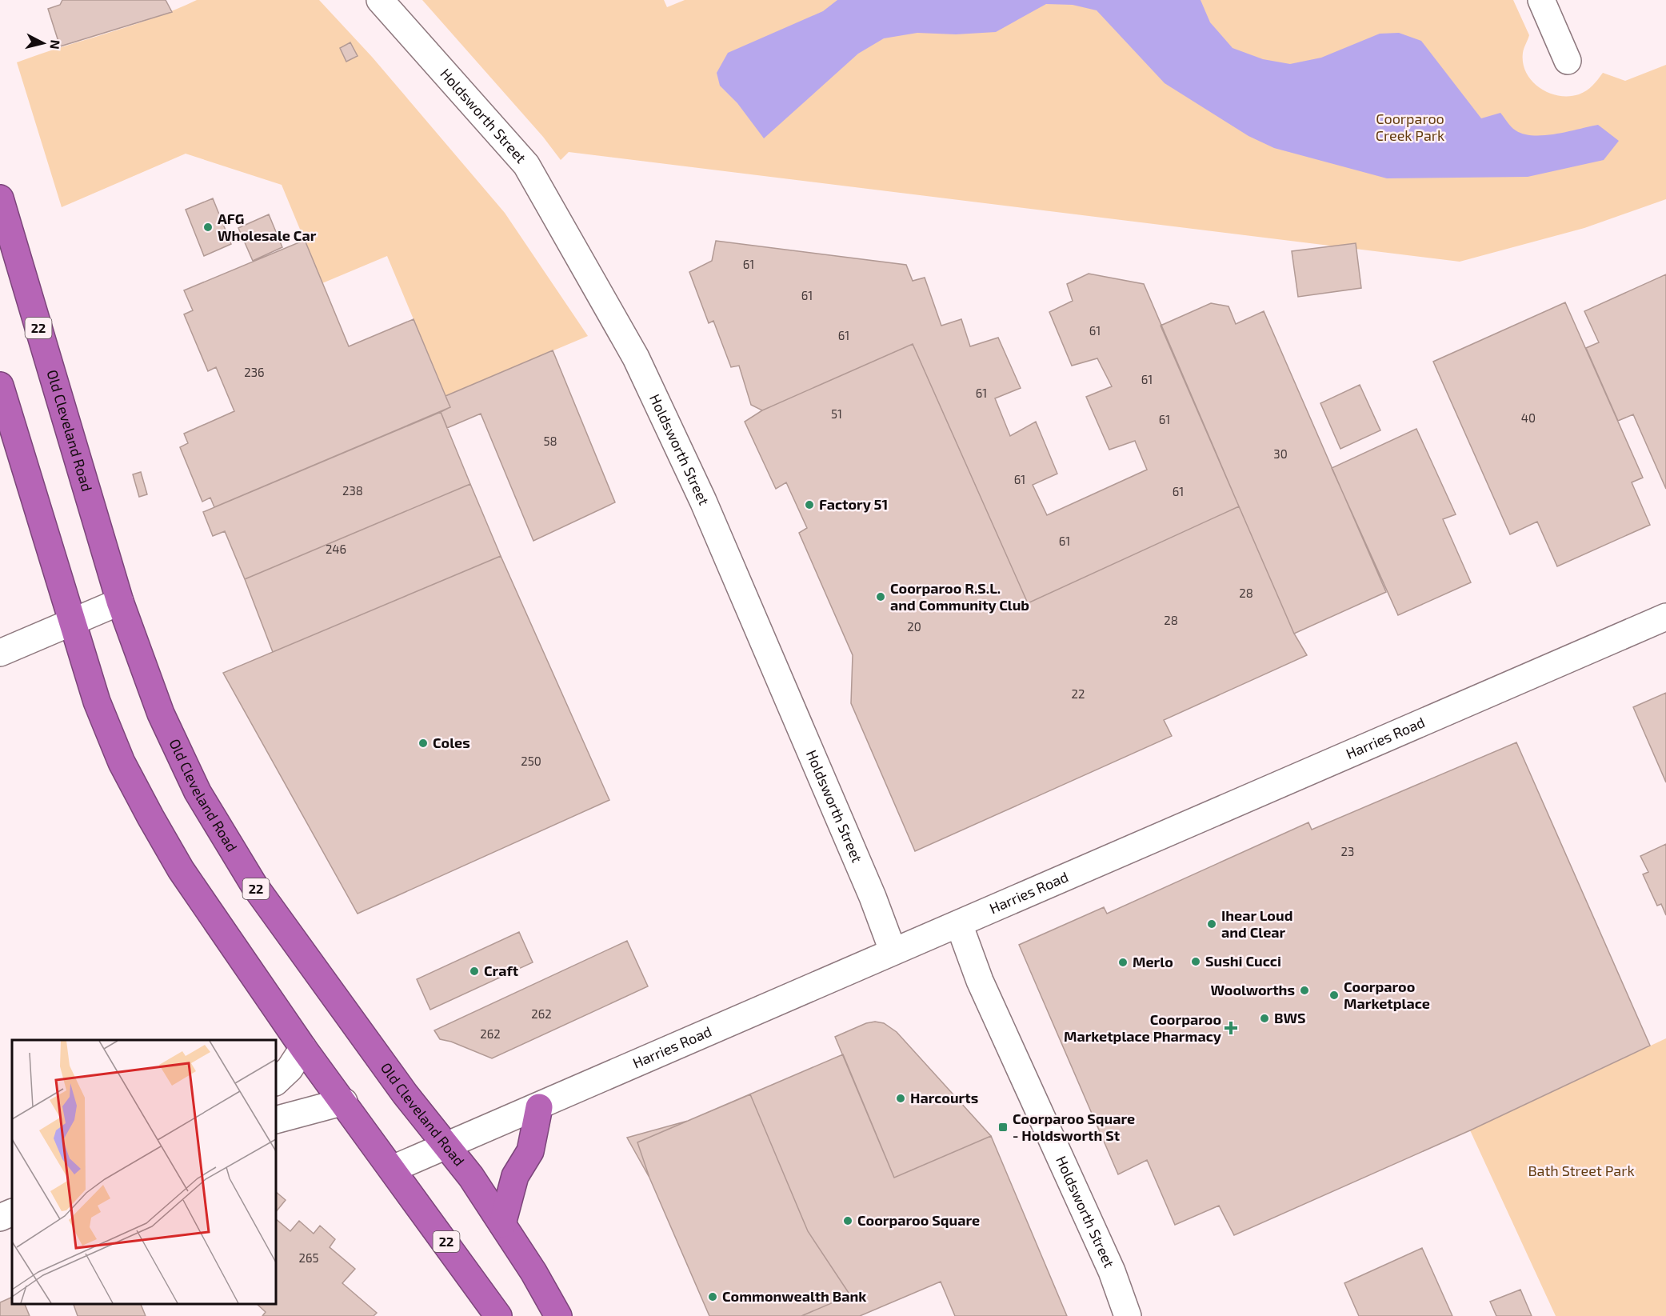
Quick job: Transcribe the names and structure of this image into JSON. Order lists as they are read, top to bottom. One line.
{"streets":{"highway":["22","Old Cleveland Road"],"street":["Holdsworth Street","Harries Road"]},"crossings":[["Holdsworth Street","Harries Road"],["22","Harries Road"],["Old Cleveland Road","Harries Road"]],"parks":["Coorparoo Creek Park","Bath Street Park"],"places":{"other":["AFG Wholesale Car","Factory 51","Coorparoo R.S.L. and Community Club","Coles","Ihear Loud and Clear","Sushi Cucci","Merlo","Craft","Woolworths","Coorparoo Marketplace","BWS","Harcourts","Coorparoo Square","Commonwealth Bank"],"health":["Coorparoo Marketplace Pharmacy"],"transit":["Coorparoo Square - Holdsworth St"]},"house_numbers":["61","61","61","61","236","61","61","51","40","61","58","30","61","238","61","61","246","28","28","20","22","250","23","262","262","265"],"north":"right"}
